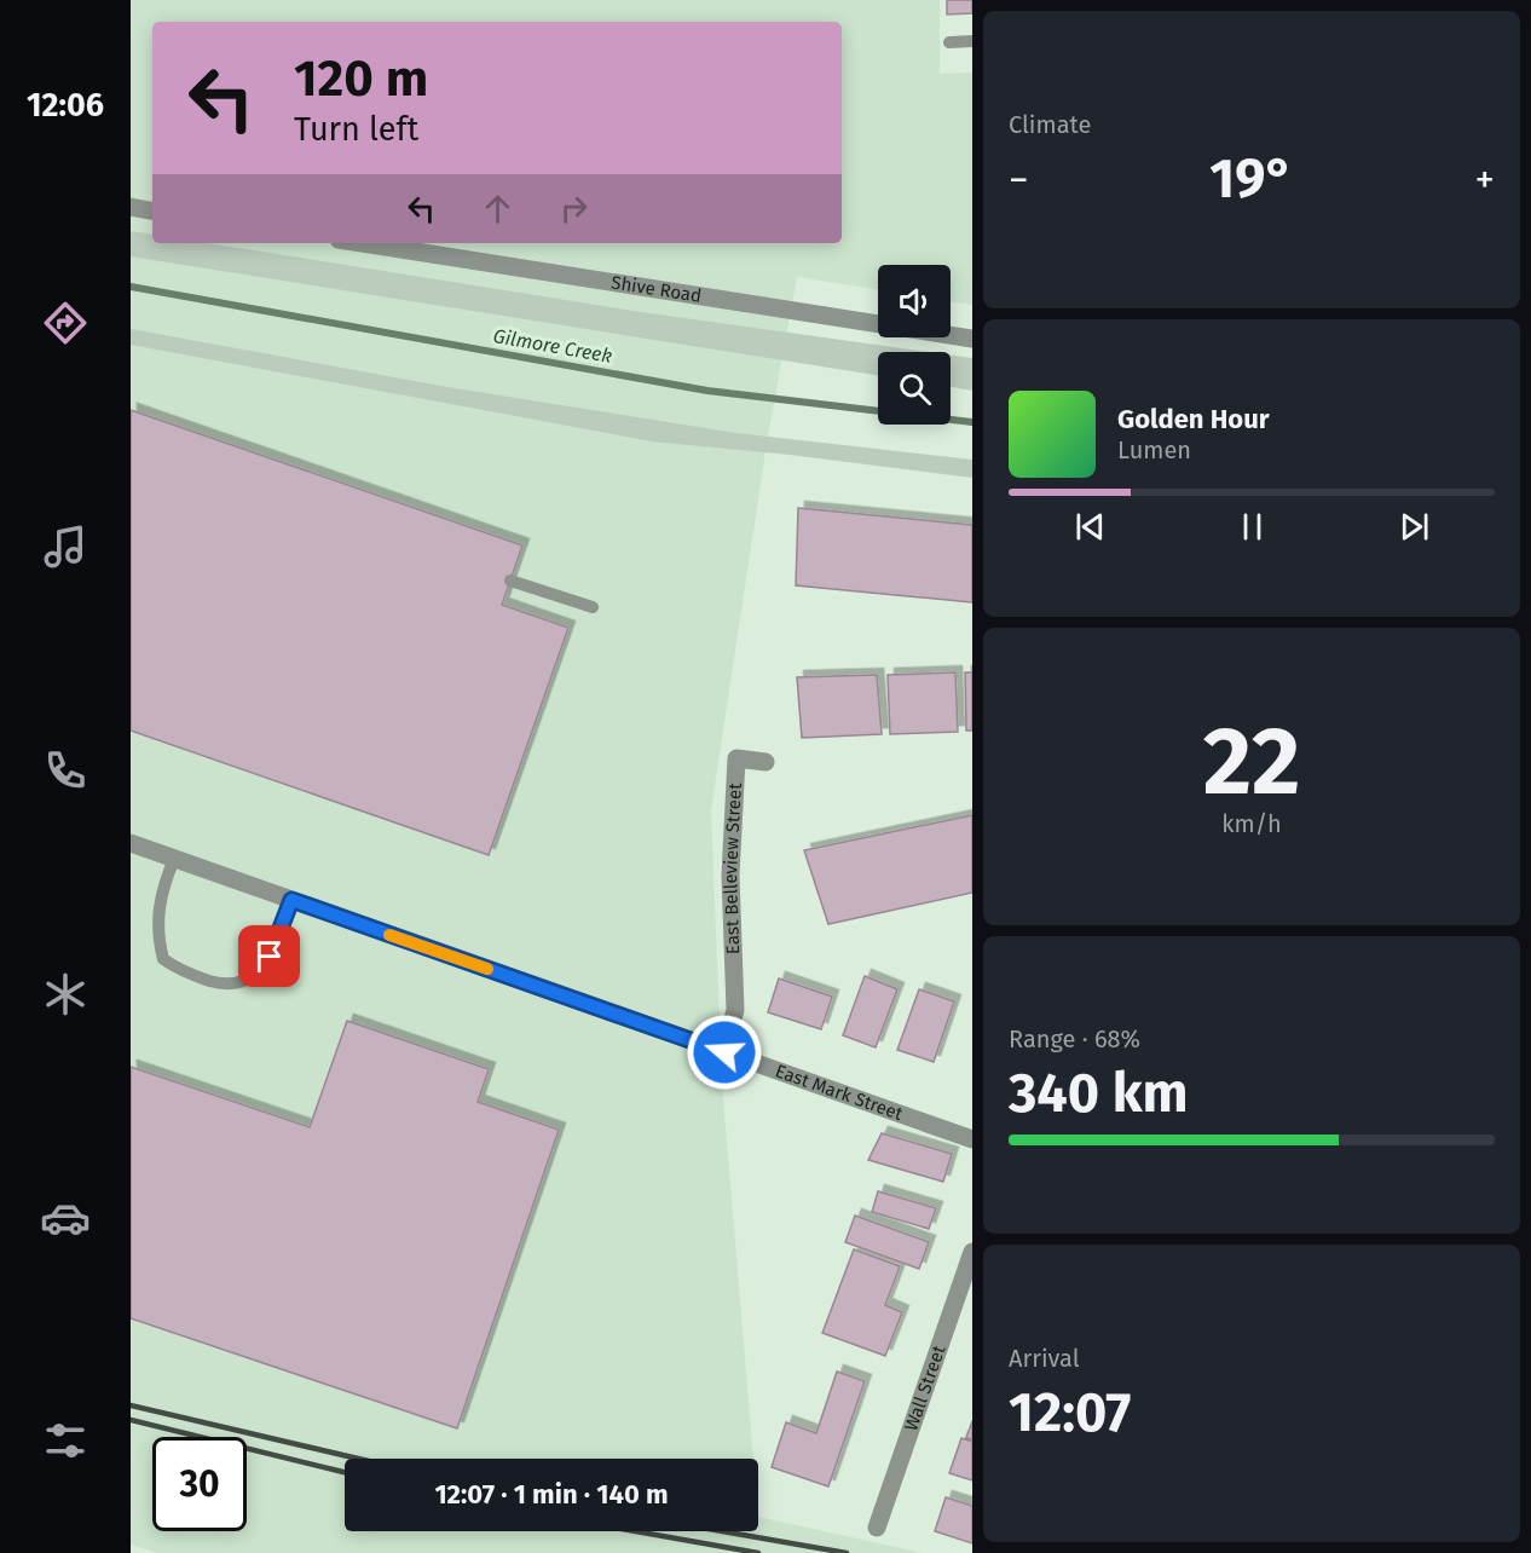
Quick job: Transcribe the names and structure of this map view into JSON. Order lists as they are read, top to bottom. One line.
{"streets":{"street":["Shive Road","East Belleview Street","East Mark Street","Wall Street"]},"crossings":[["East Belleview Street","East Mark Street"]],"water":["Gilmore Creek"],"page":{"tabs":"12:06","tile":["Climate",["22","km/h"],["Range · 68%","340 km"],["Arrival","12:07"]],"turn":["120 m","Turn left"],"heat":["−","19°","+"],"song":["Golden Hour","Lumen"],"limit":"30","trip":"12:07 · 1 min · 140 m"}}
